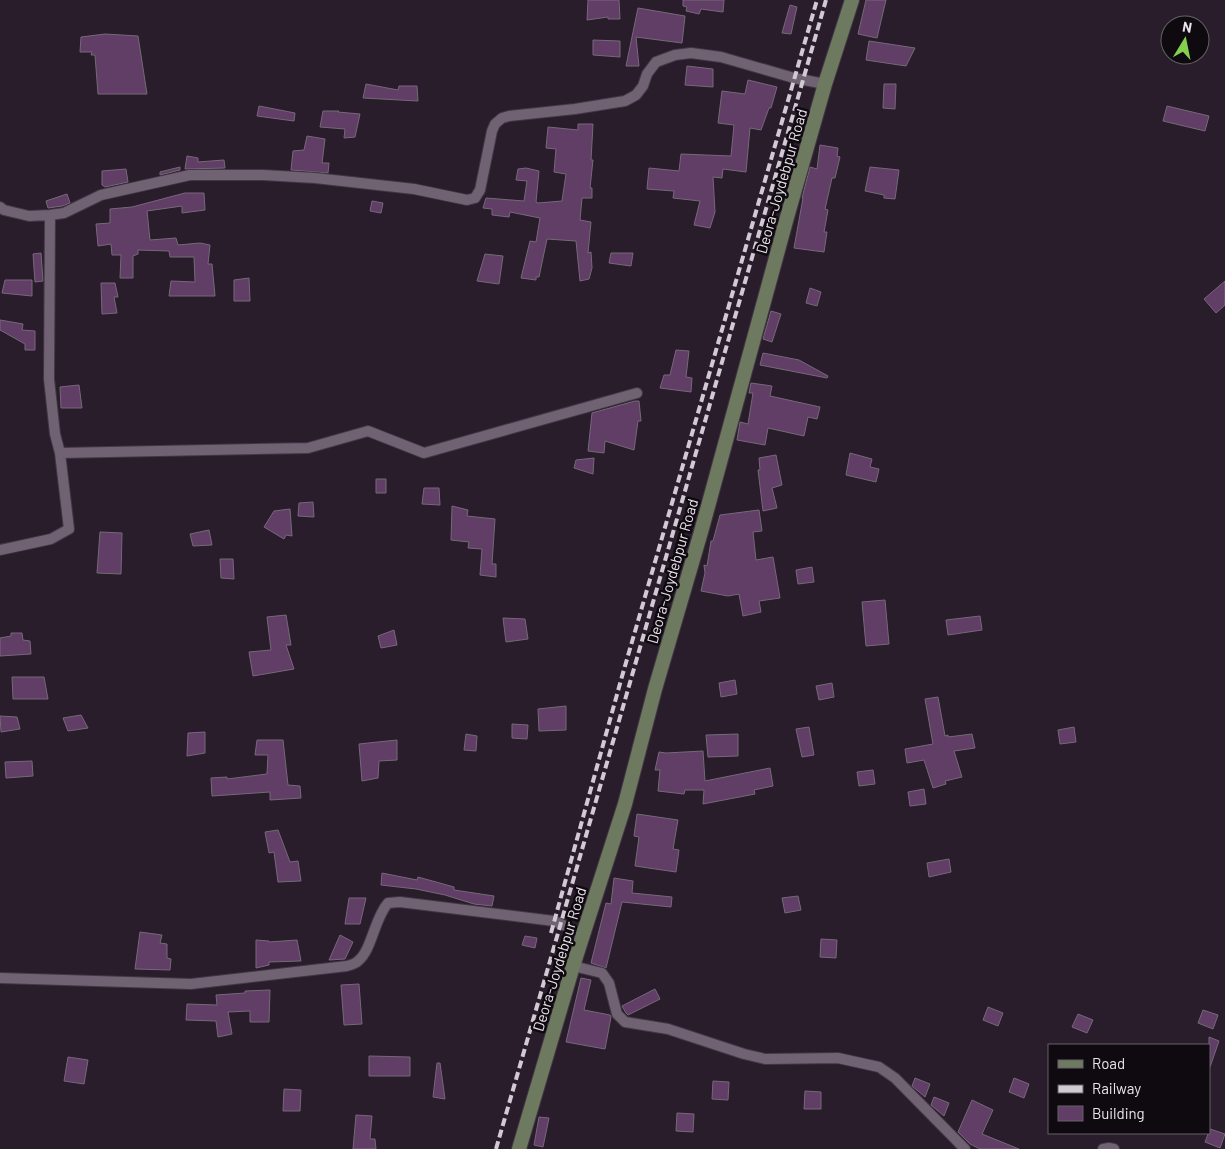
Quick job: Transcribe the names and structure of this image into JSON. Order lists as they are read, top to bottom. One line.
{"streets":{"street":["Deora-Joydebpur Road"]},"legend":["Road","Railway","Building"],"north":"top"}
